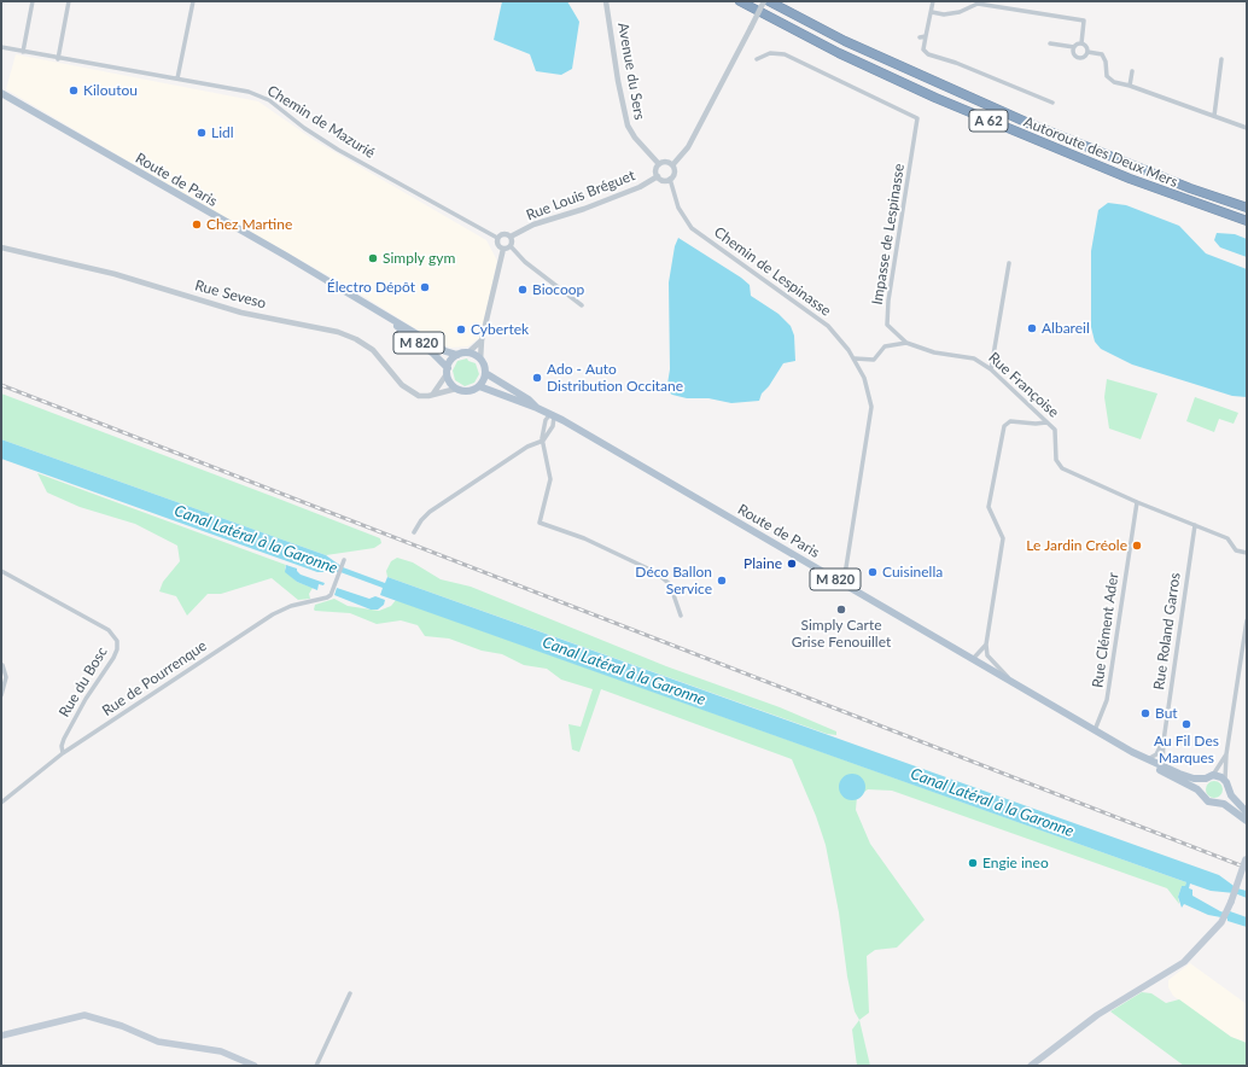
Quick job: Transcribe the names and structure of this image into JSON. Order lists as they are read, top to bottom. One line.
{"streets":{"highway":["A 62","Autoroute des Deux Mers"],"main road":["Route de Paris","M 820"],"street":["Avenue du Sers","Chemin de Mazurié","Rue Louis Bréguet","Impasse de Lespinasse","Chemin de Lespinasse","Rue Seveso","Rue Françoise","Rue Clément Ader","Rue Roland Garros","Rue de Pourrenque","Rue du Bosc"]},"crossings":[["Avenue du Sers","Rue Louis Bréguet"],["Avenue du Sers","Chemin de Lespinasse"],["Chemin de Mazurié","Rue Louis Bréguet"],["Route de Paris","Chemin de Lespinasse"],["Route de Paris","Rue Seveso"],["Route de Paris","Rue Clément Ader"],["Route de Paris","Rue Roland Garros"],["Rue Louis Bréguet","Chemin de Lespinasse"],["Impasse de Lespinasse","Rue Françoise"],["Rue Françoise","Rue Clément Ader"],["Rue Françoise","Rue Roland Garros"],["Rue de Pourrenque","Rue du Bosc"]],"water":["Canal Latéral à la Garonne"],"places":["Kiloutou","Lidl","Chez Martine","Simply gym","Électro Dépôt","Biocoop","Albareil","Cybertek","Ado - Auto Distribution Occitane","Le Jardin Créole","Plaine","Cuisinella","Déco Ballon Service","Simply Carte Grise Fenouillet","But","Au Fil Des Marques","Engie ineo"]}
